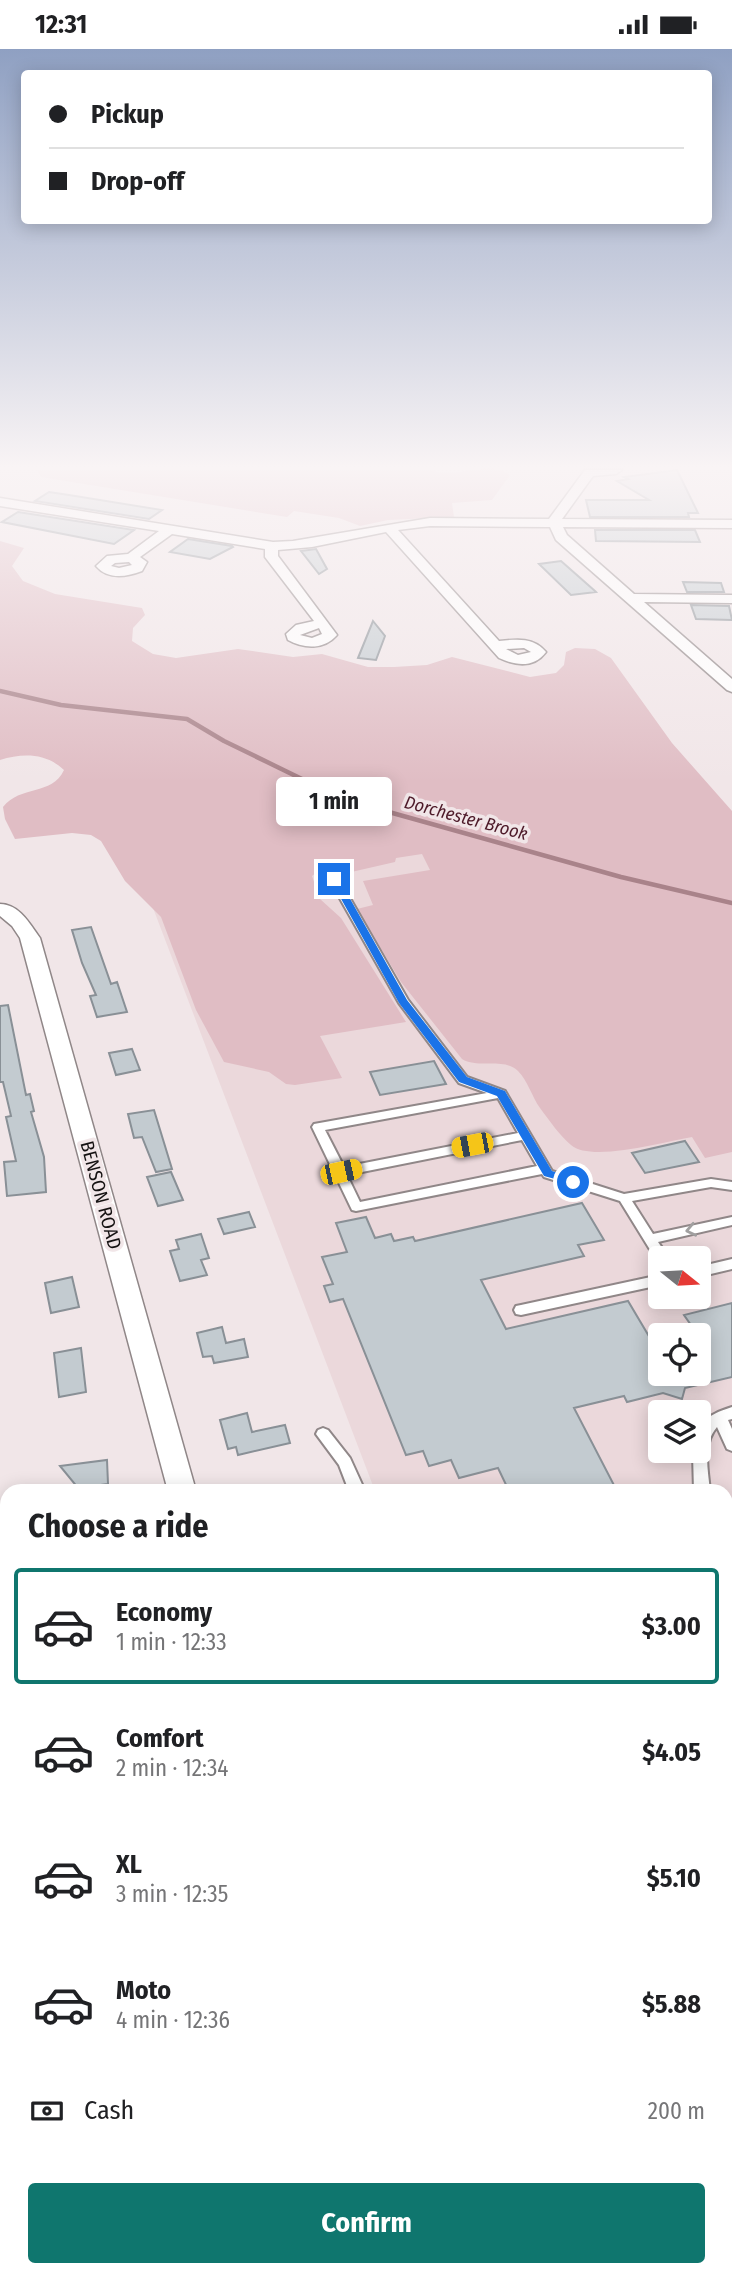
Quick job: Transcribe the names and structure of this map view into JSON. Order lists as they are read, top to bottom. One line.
{"streets":{"street":["BENSON ROAD"]},"water":["Dorchester Brook"],"north":"right","page":{"status":"12:31","banner":["Pickup","Drop-off"],"bubble":"1 min","heading":"Choose a ride","list":[{"name":"Economy","note":"1 min · 12:33","value":"$3.00"},{"name":"Comfort","note":"2 min · 12:34","value":"$4.05"},{"name":"XL","note":"3 min · 12:35","value":"$5.10"},{"name":"Moto","note":"4 min · 12:36","value":"$5.88"}],"pay":["Cash","200 m"],"buttons":"Confirm"}}
